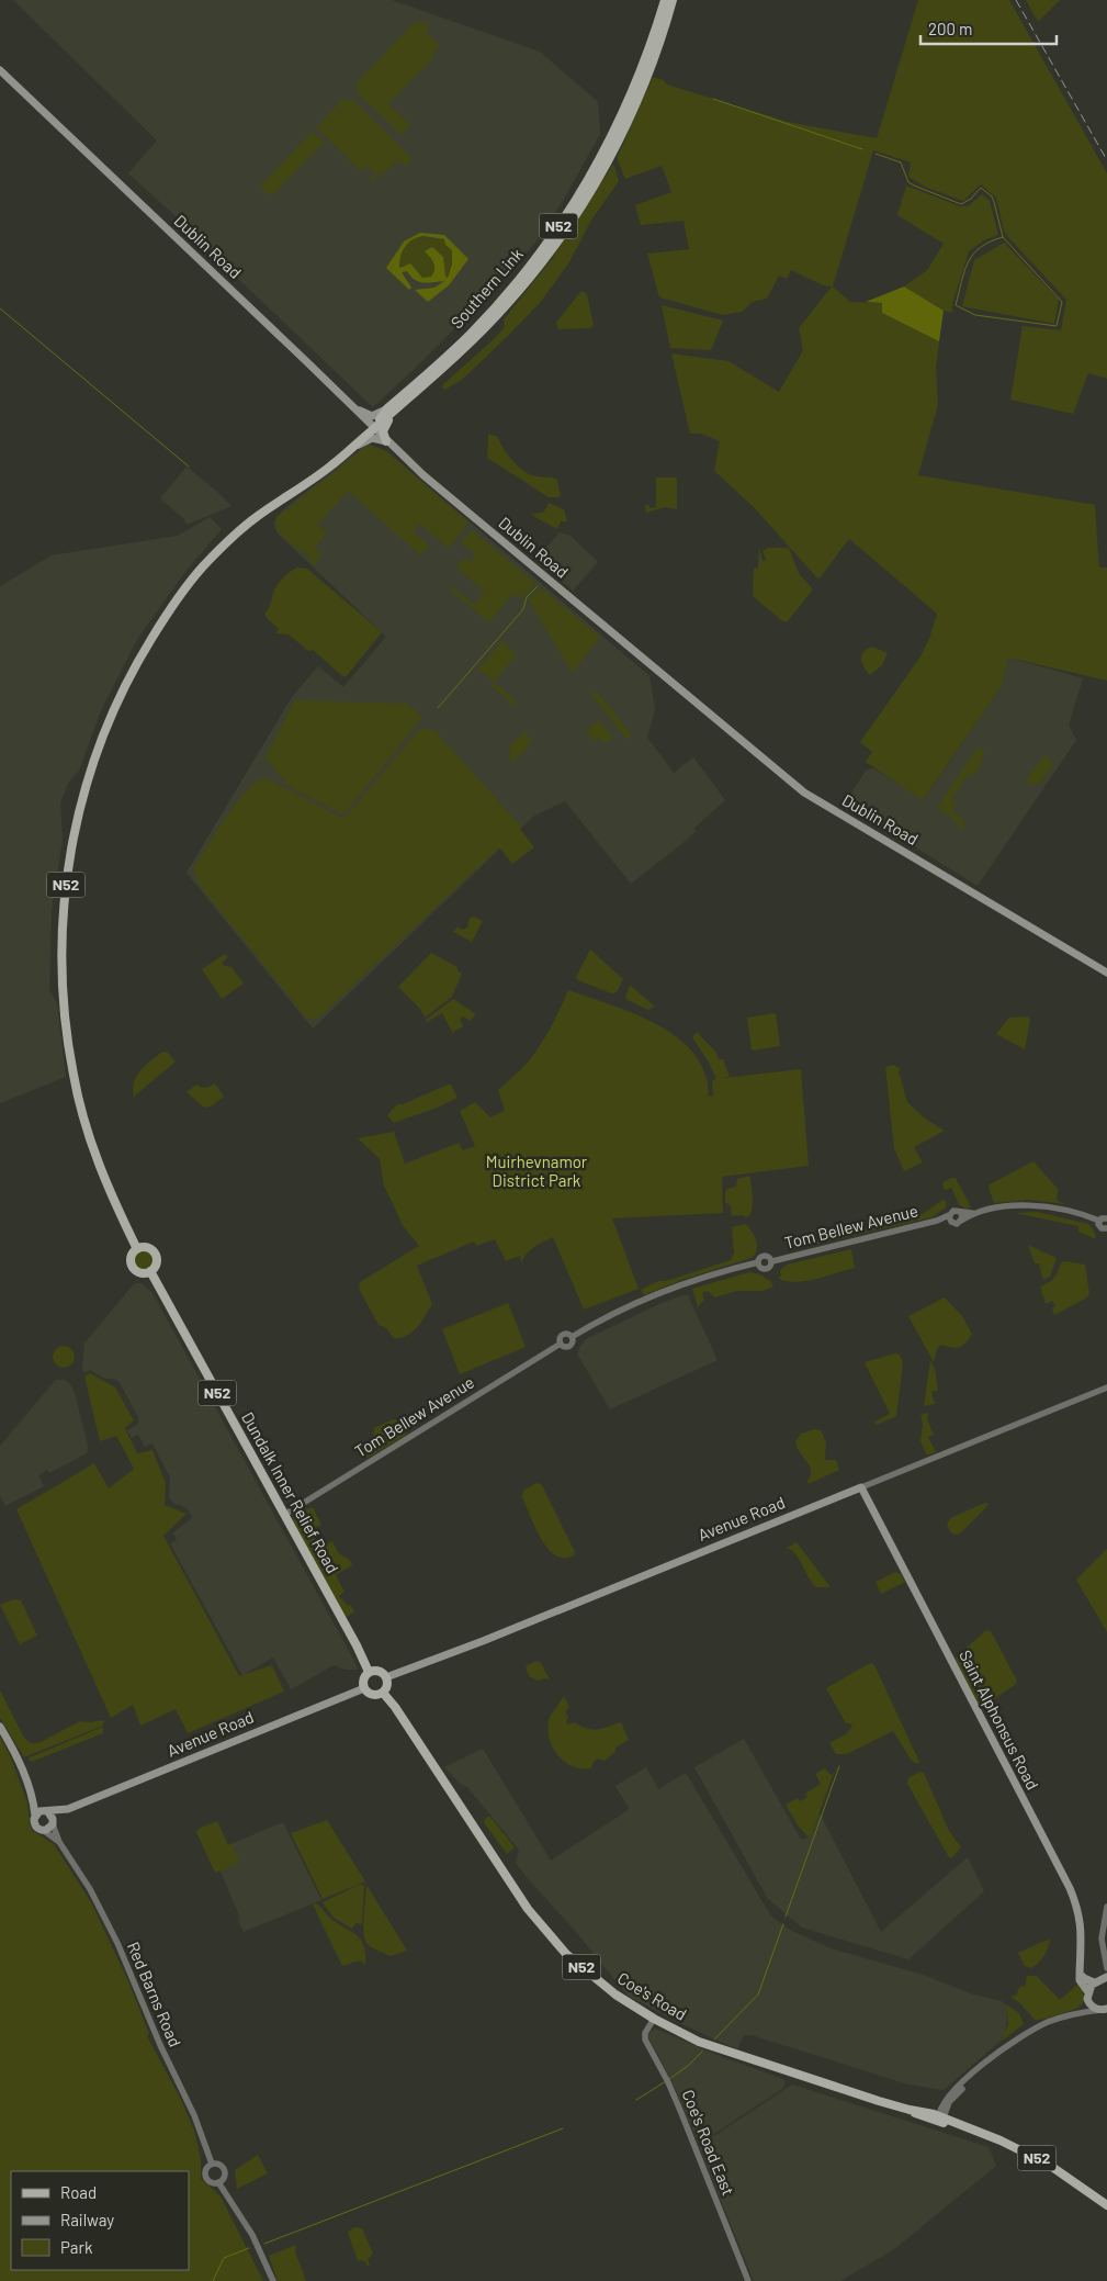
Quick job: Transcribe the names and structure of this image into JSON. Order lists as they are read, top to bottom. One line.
{"streets":{"main road":["N52","Dublin Road","Southern Link","Dundalk Inner Relief Road","Avenue Road","Saint Alphonsus Road","Coe's Road"],"street":["Tom Bellew Avenue","Red Barns Road","Coe's Road East"]},"crossings":[["N52","Dublin Road"],["N52","Southern Link"],["N52","Dundalk Inner Relief Road"],["Dublin Road","Southern Link"],["Tom Bellew Avenue","Dundalk Inner Relief Road"],["Dundalk Inner Relief Road","Avenue Road"],["Dundalk Inner Relief Road","Coe's Road"],["Avenue Road","Saint Alphonsus Road"],["Avenue Road","Red Barns Road"],["Avenue Road","Coe's Road"],["Coe's Road","Coe's Road East"]],"parks":["Muirhevnamor District Park"],"legend":["Road","Railway","Park"],"scale_bar":"200 m"}
